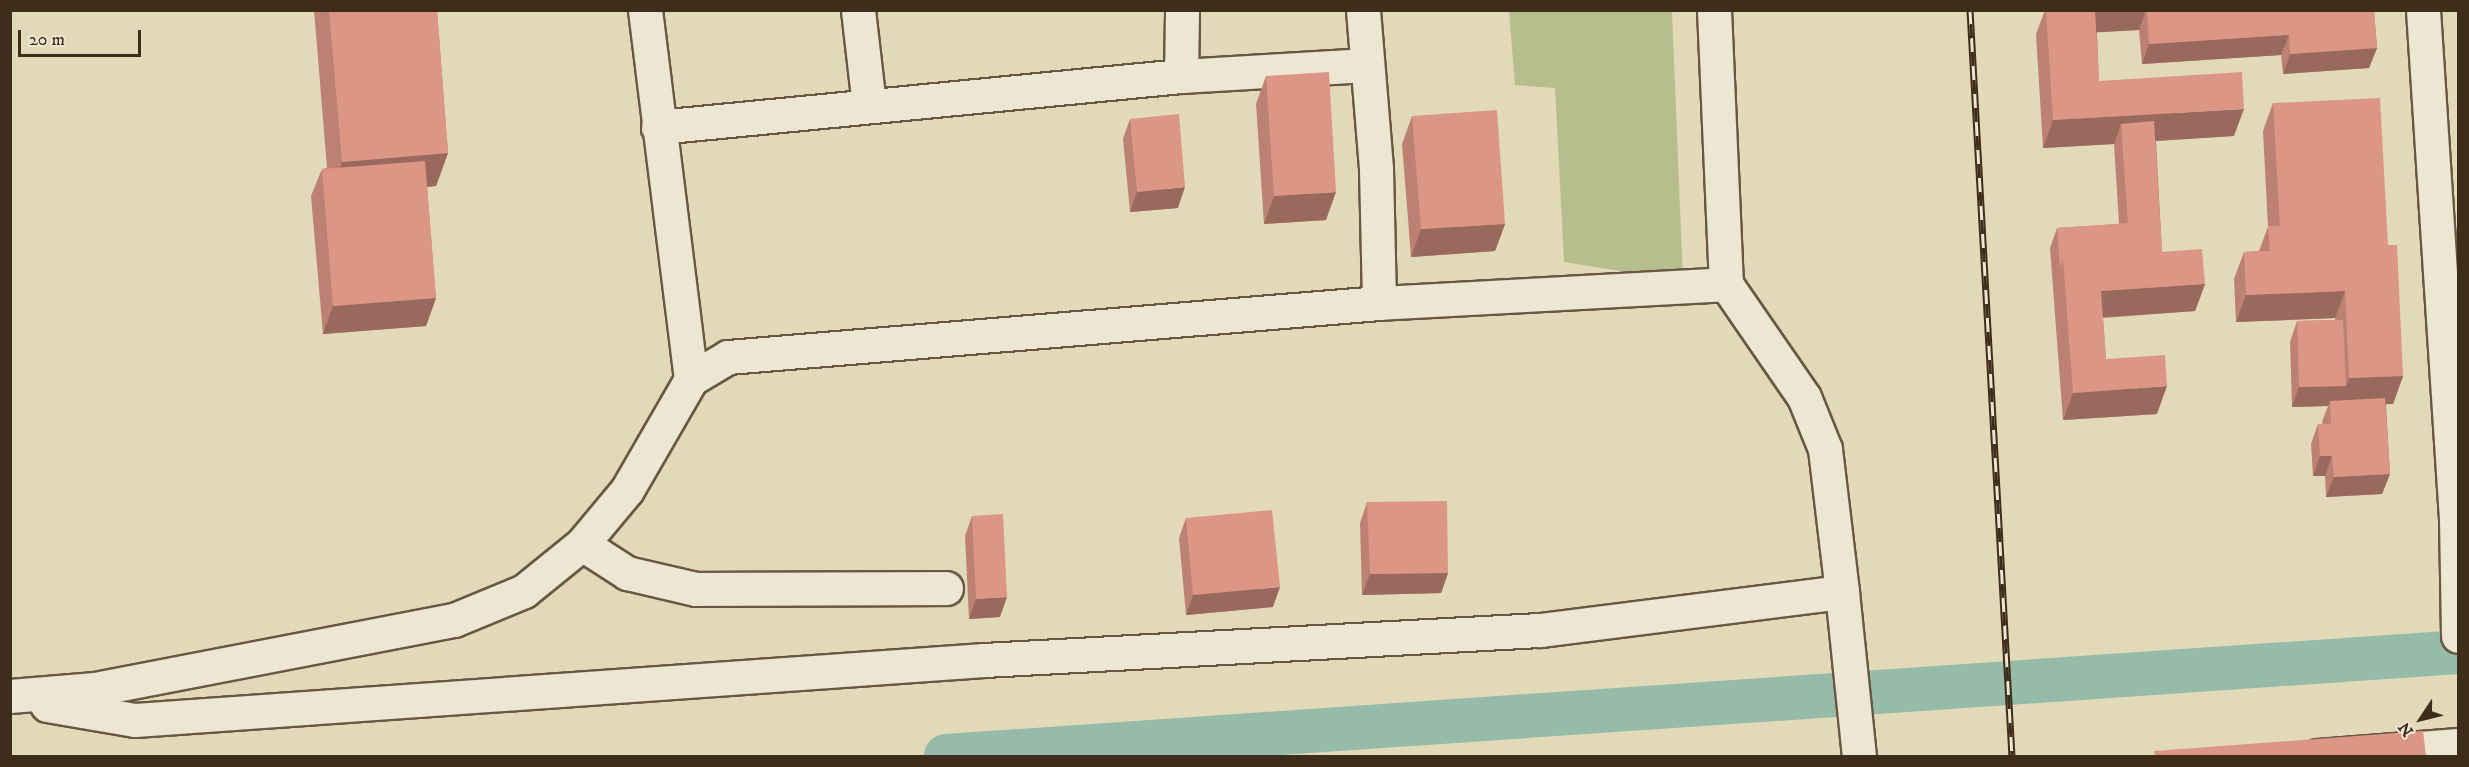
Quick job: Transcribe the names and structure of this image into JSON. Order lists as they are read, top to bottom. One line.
{"scale_bar":"20 m","north":"bottom left"}
